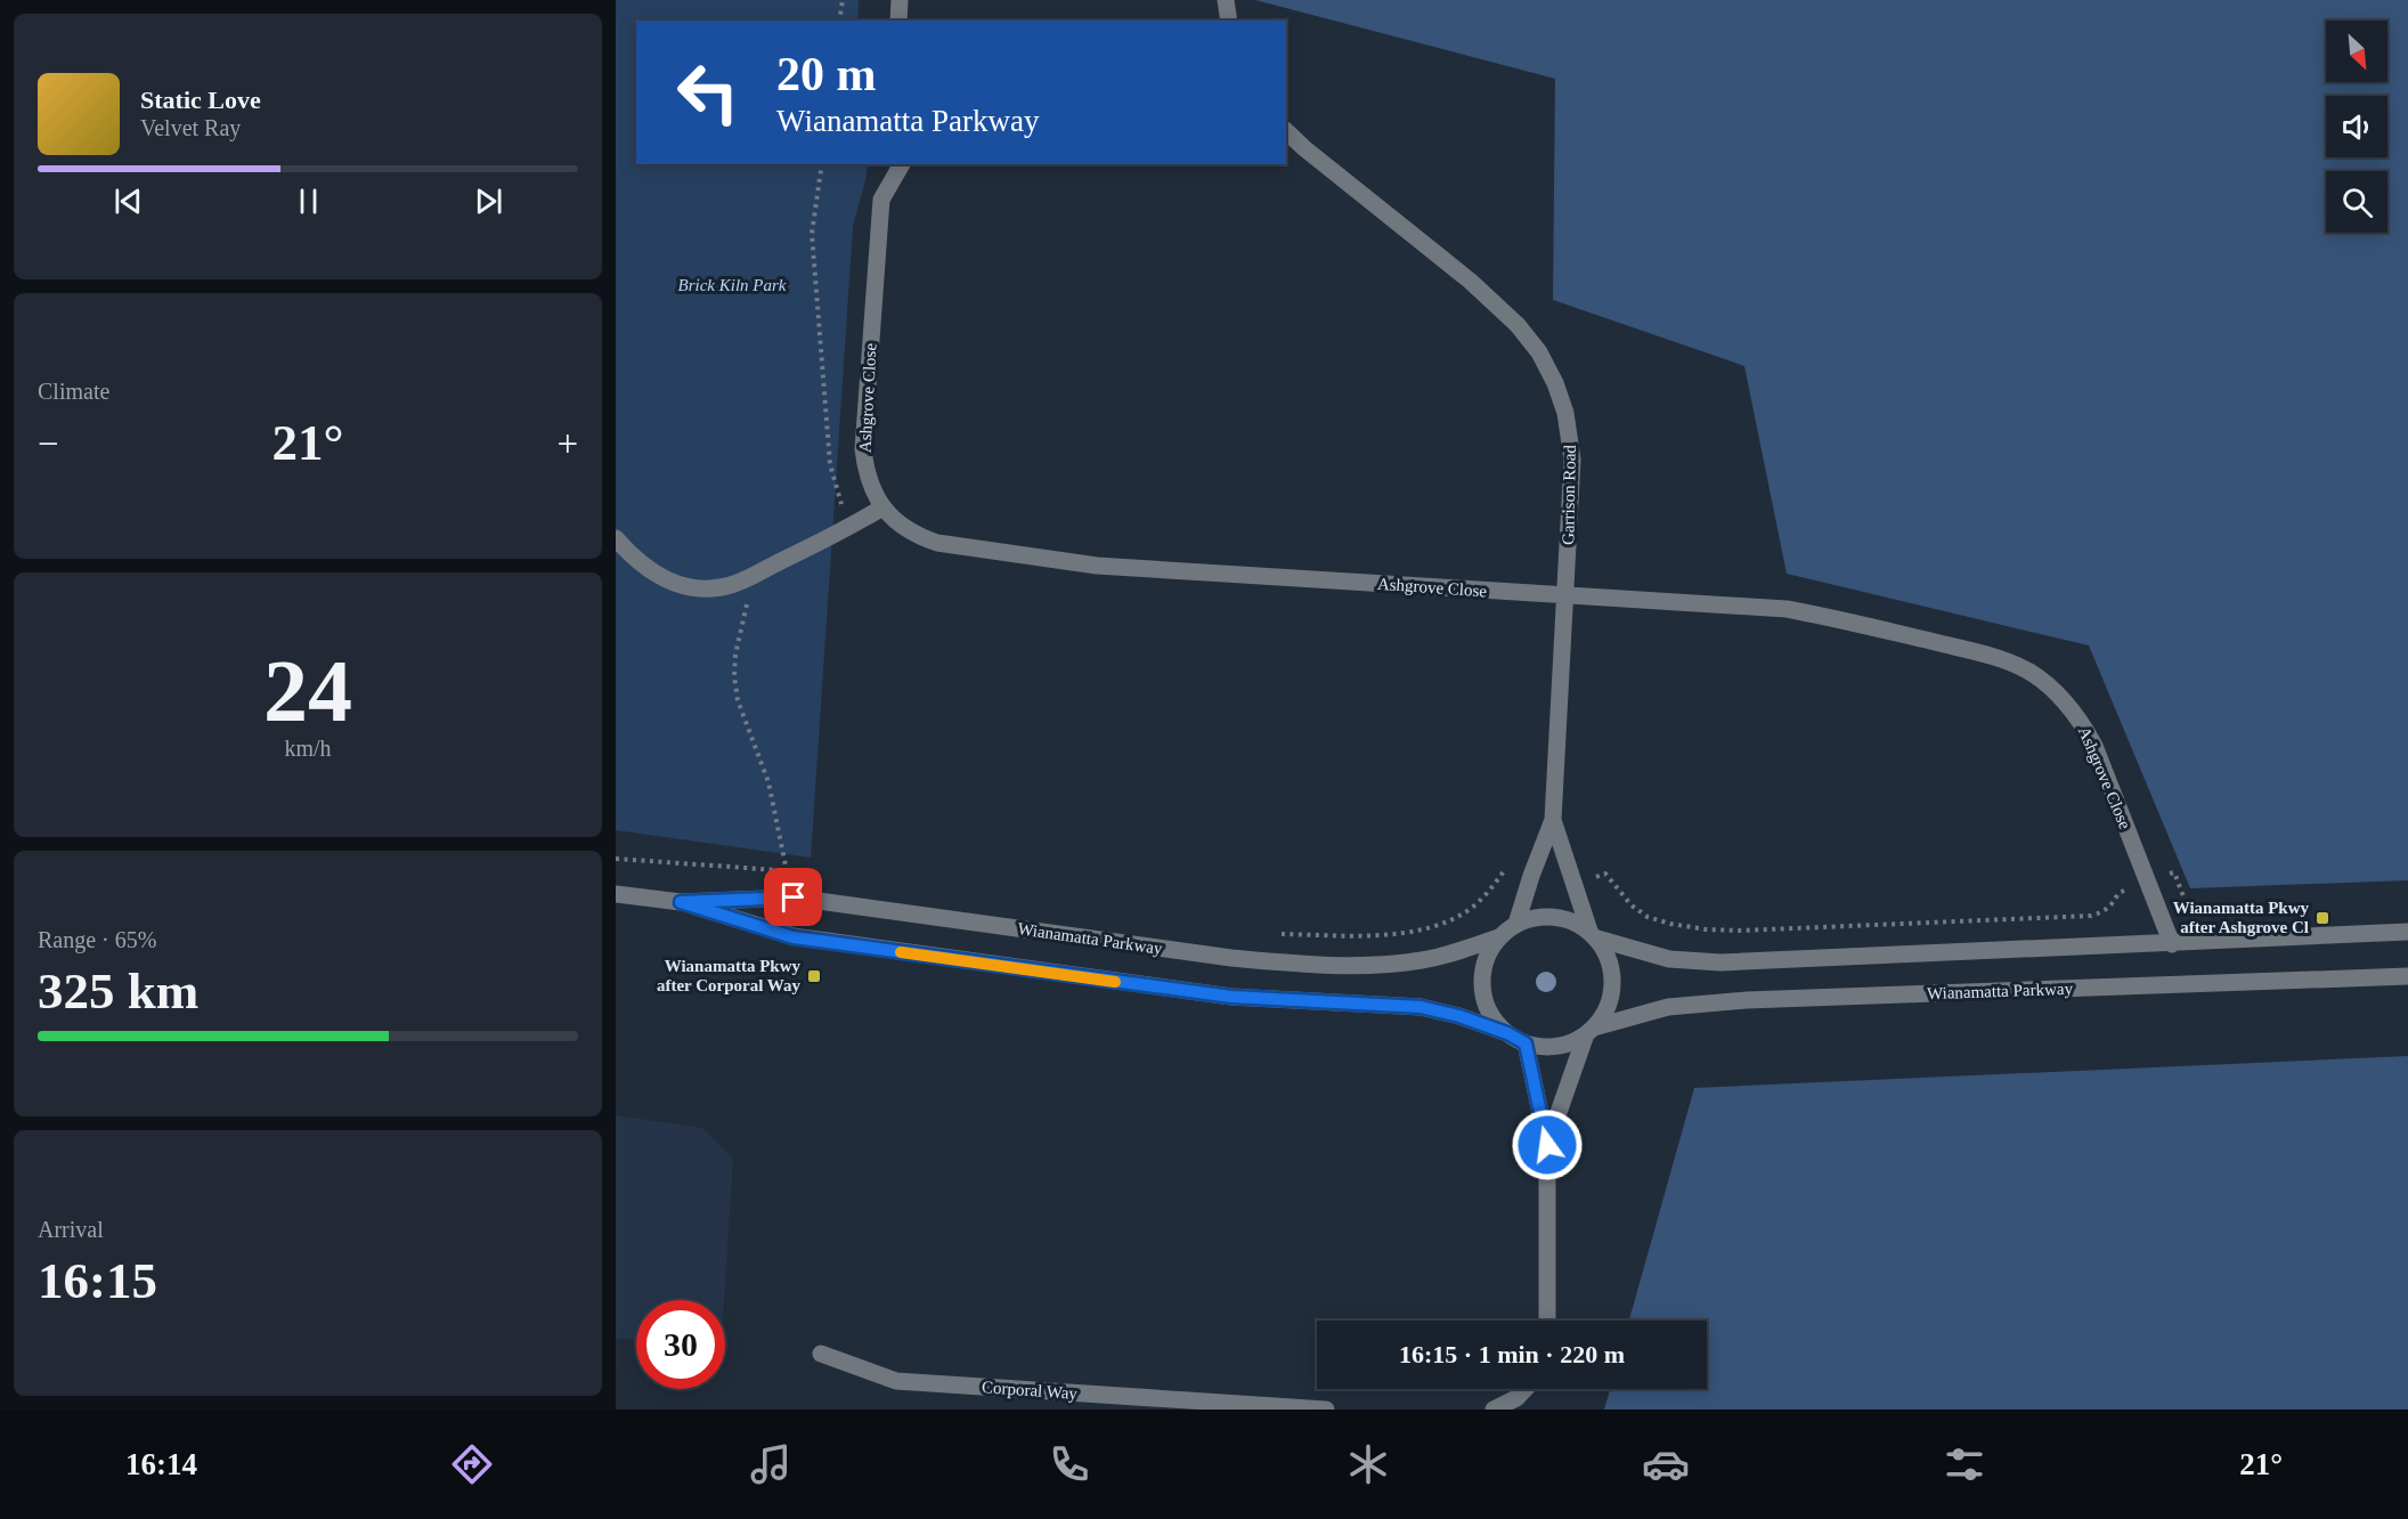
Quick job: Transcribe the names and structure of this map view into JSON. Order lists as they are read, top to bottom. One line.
{"streets":{"street":["Ashgrove Close","Garrison Road","Wianamatta Parkway","Corporal Way"]},"crossings":[["Ashgrove Close","Garrison Road"],["Garrison Road","Wianamatta Parkway"]],"parks":["Brick Kiln Park"],"places":{"transit":["Wianamatta Pkwy after Ashgrove Cl","Wianamatta Pkwy after Corporal Way"]},"north":"bottom right","page":{"turn":["20 m","Wianamatta Parkway"],"song":["Static Love","Velvet Ray"],"tile":["Climate",["24","km/h"],["Range · 65%","325 km"],["Arrival","16:15"]],"heat":["−","21°","+"],"limit":"30","trip":"16:15 · 1 min · 220 m","tabs":["16:14","21°"]}}
